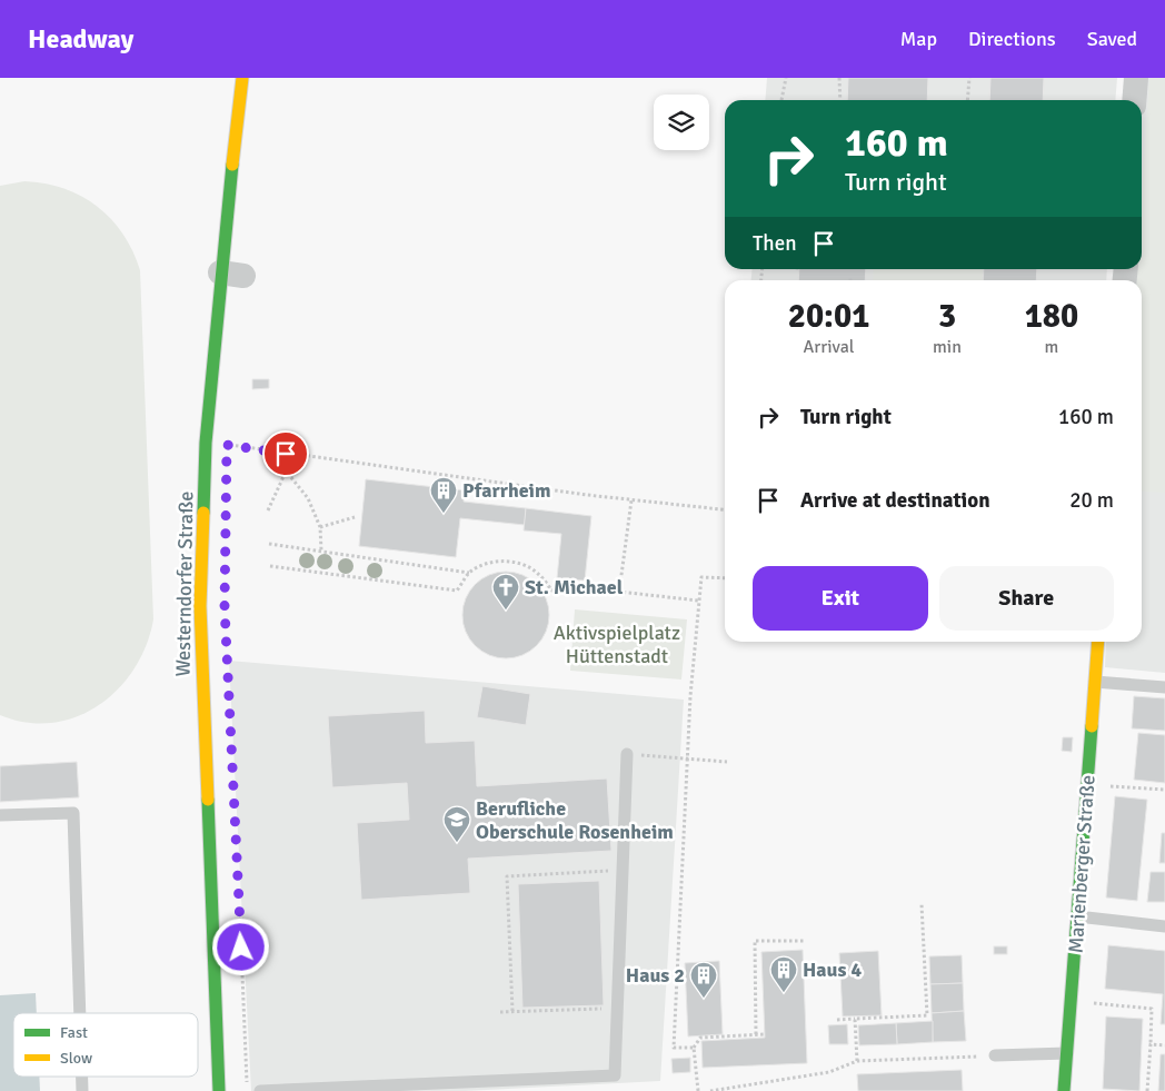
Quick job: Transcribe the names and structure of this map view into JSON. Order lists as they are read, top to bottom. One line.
{"streets":{"main road":["Westerndorfer Straße","Marienberger Straße"]},"parks":["Aktivspielplatz Hüttenstadt"],"places":{"building":["Pfarrheim","Haus 4","Haus 2"],"church":["St. Michael"],"school or university":["Berufliche Oberschule Rosenheim"]},"legend":["Fast","Slow"],"page":{"header":"Headway","nav":["Map","Directions","Saved"],"turn":["160 m","Turn right"],"then":"Then","eta":["20:01","Arrival","3","min","180","m"],"list":[{"name":"Turn right","value":"160 m"},{"name":"Arrive at destination","value":"20 m"}],"buttons":["Exit","Share"]}}
